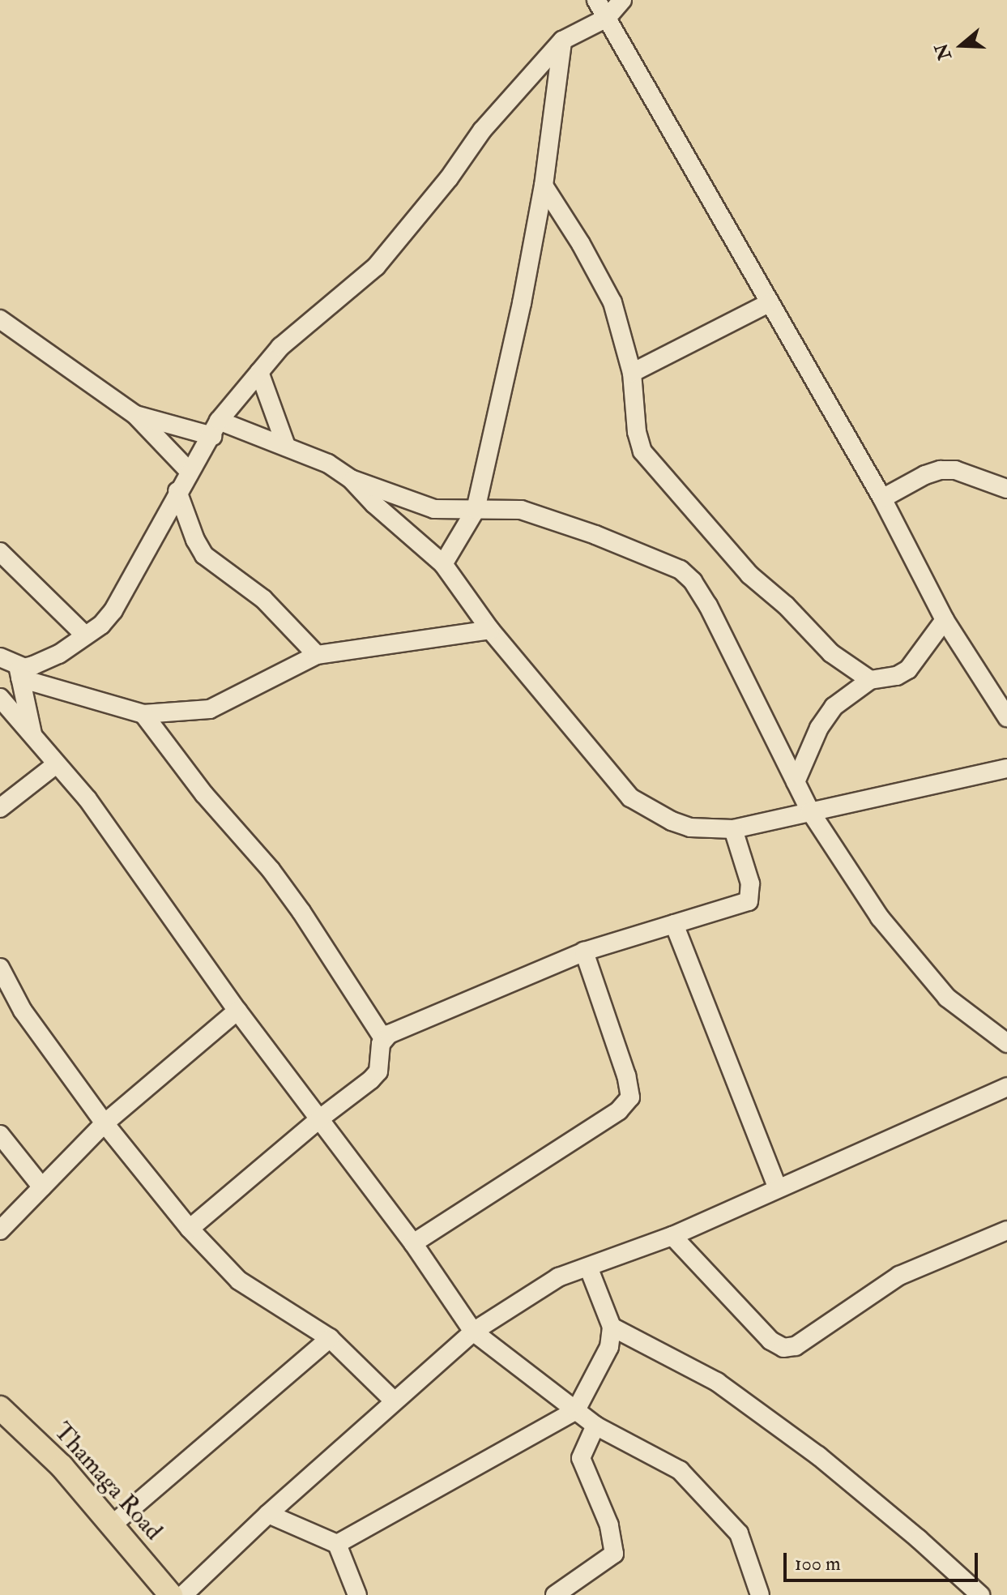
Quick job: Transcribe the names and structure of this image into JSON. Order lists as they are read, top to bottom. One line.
{"streets":{"main road":["Thamaga Road"]},"scale_bar":"100 m","north":"left"}
